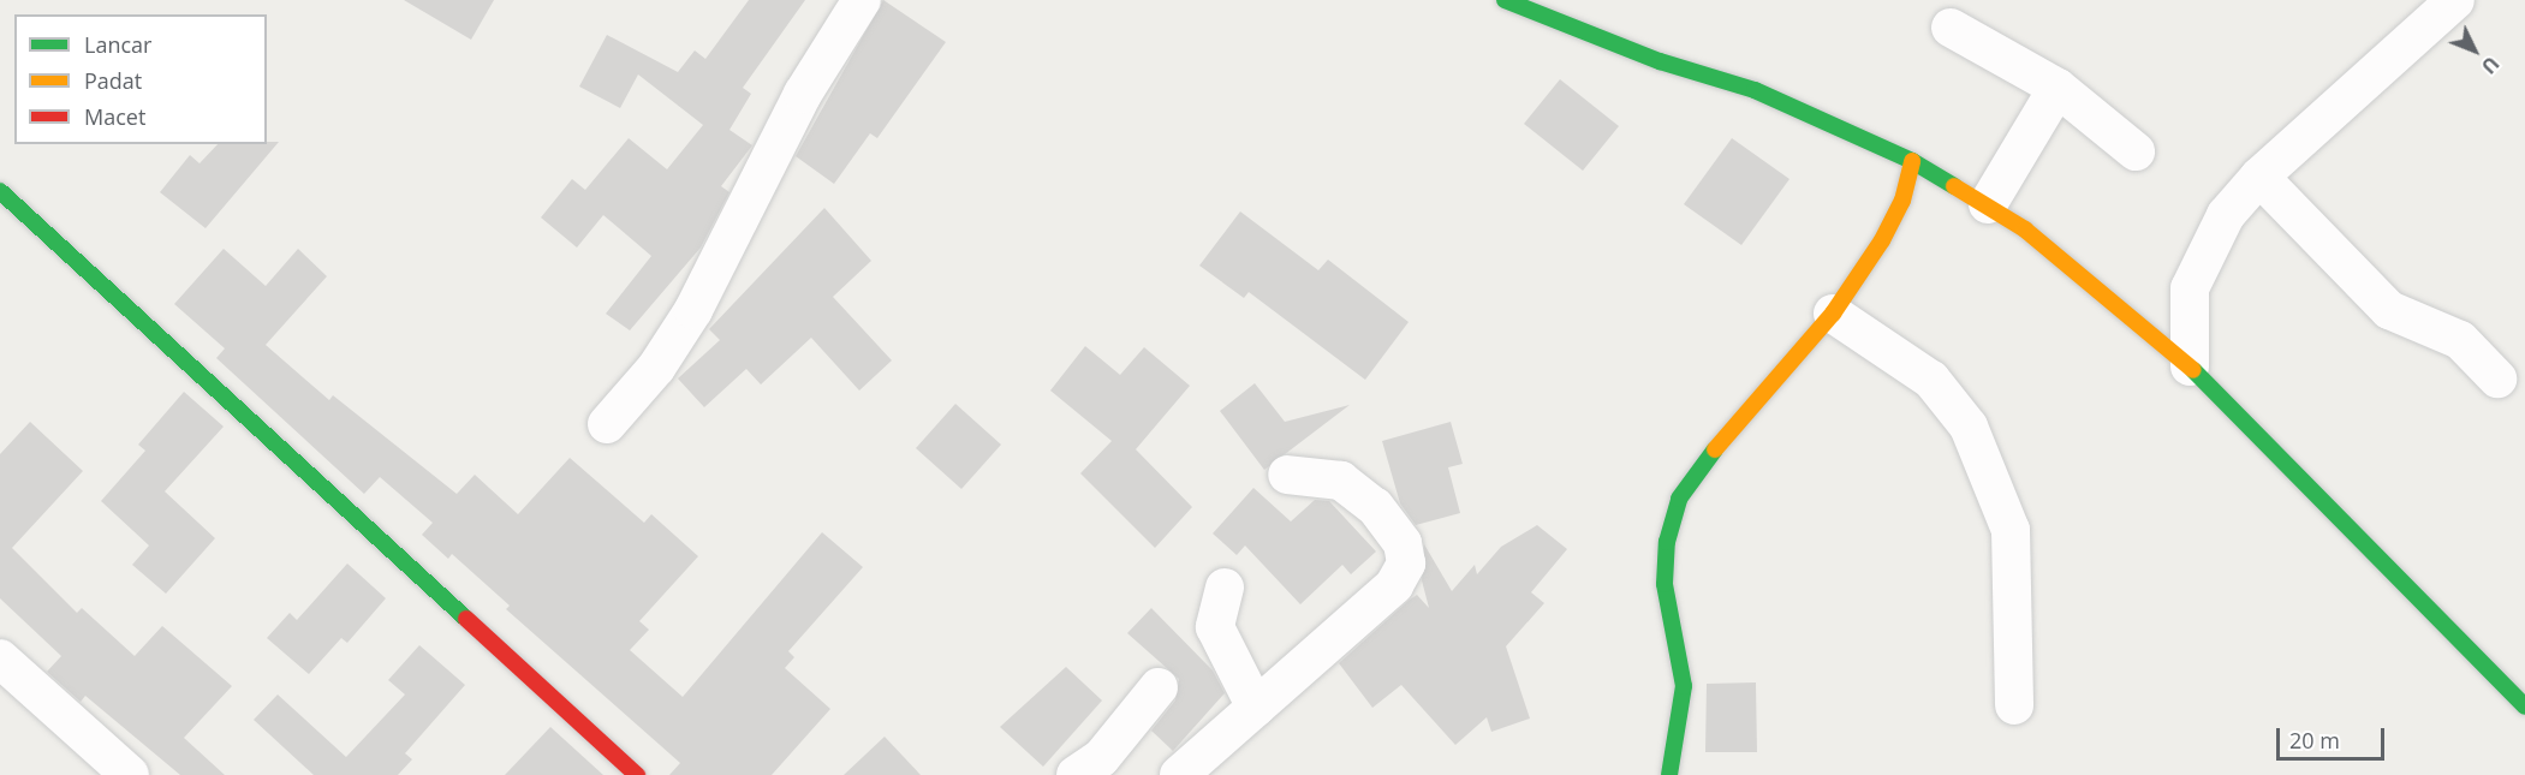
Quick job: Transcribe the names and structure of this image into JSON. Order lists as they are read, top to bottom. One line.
{"legend":["Lancar","Padat","Macet"],"scale_bar":"20 m","north":"bottom right"}
